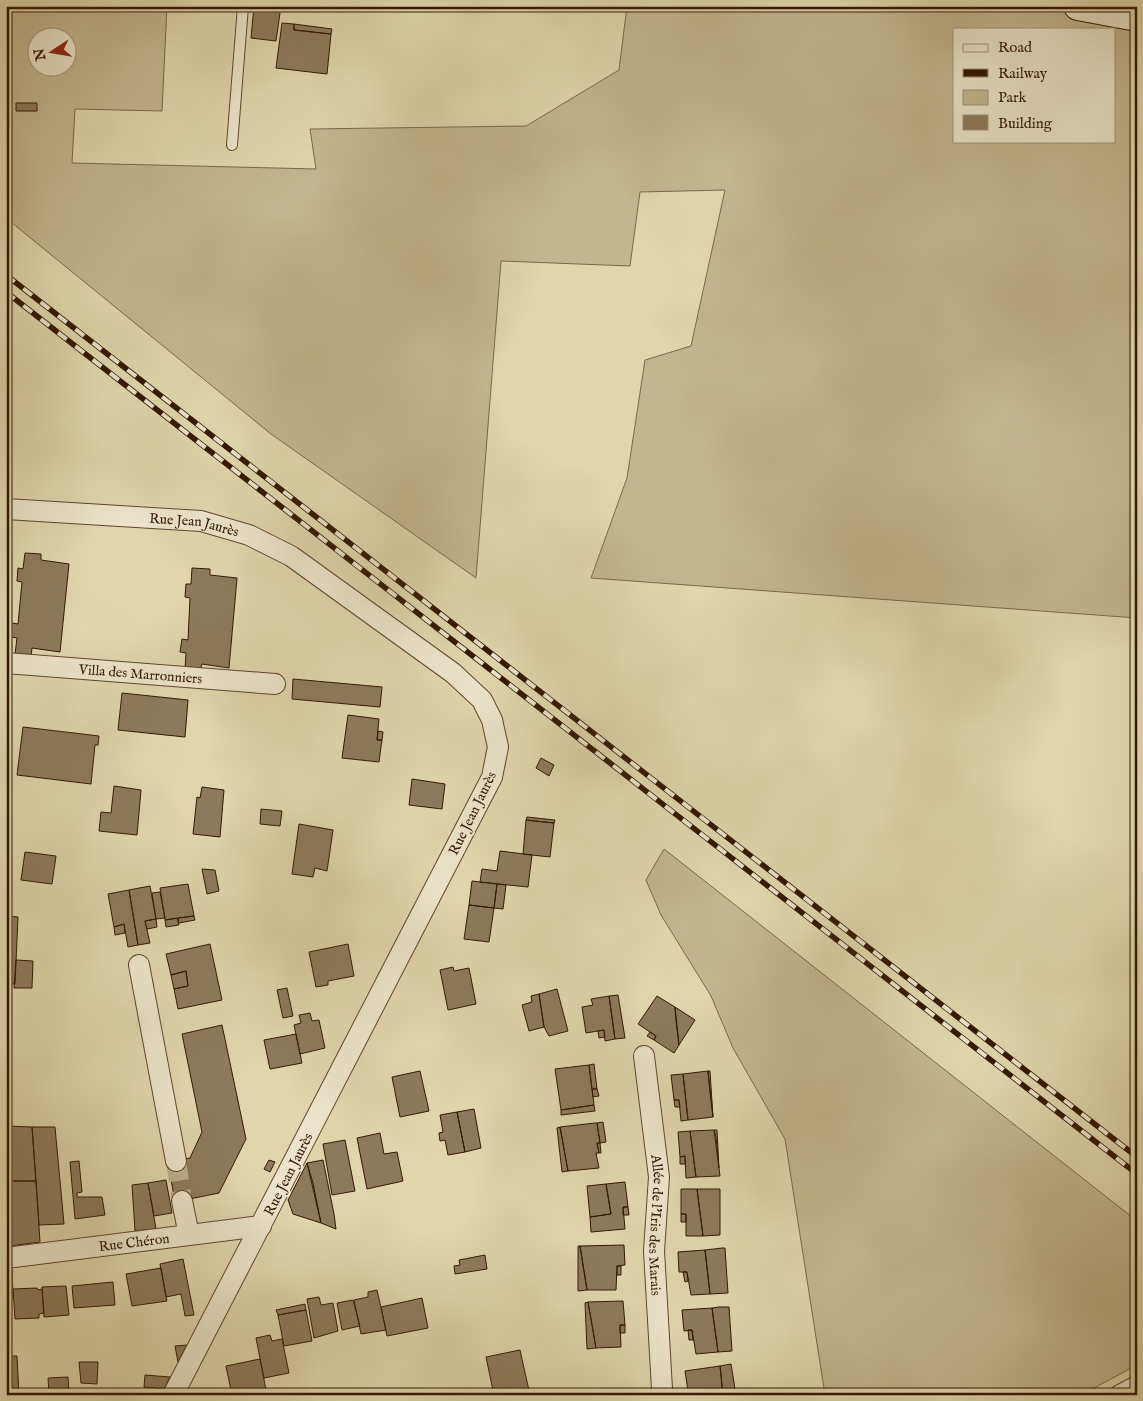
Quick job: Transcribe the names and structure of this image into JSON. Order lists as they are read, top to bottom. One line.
{"streets":{"street":["Rue Jean Jaurès","Villa des Marronniers","Allée de l'Iris des Marais","Rue Chéron"]},"crossings":[["Rue Jean Jaurès","Rue Chéron"]],"legend":["Road","Railway","Park","Building"],"north":"left"}
